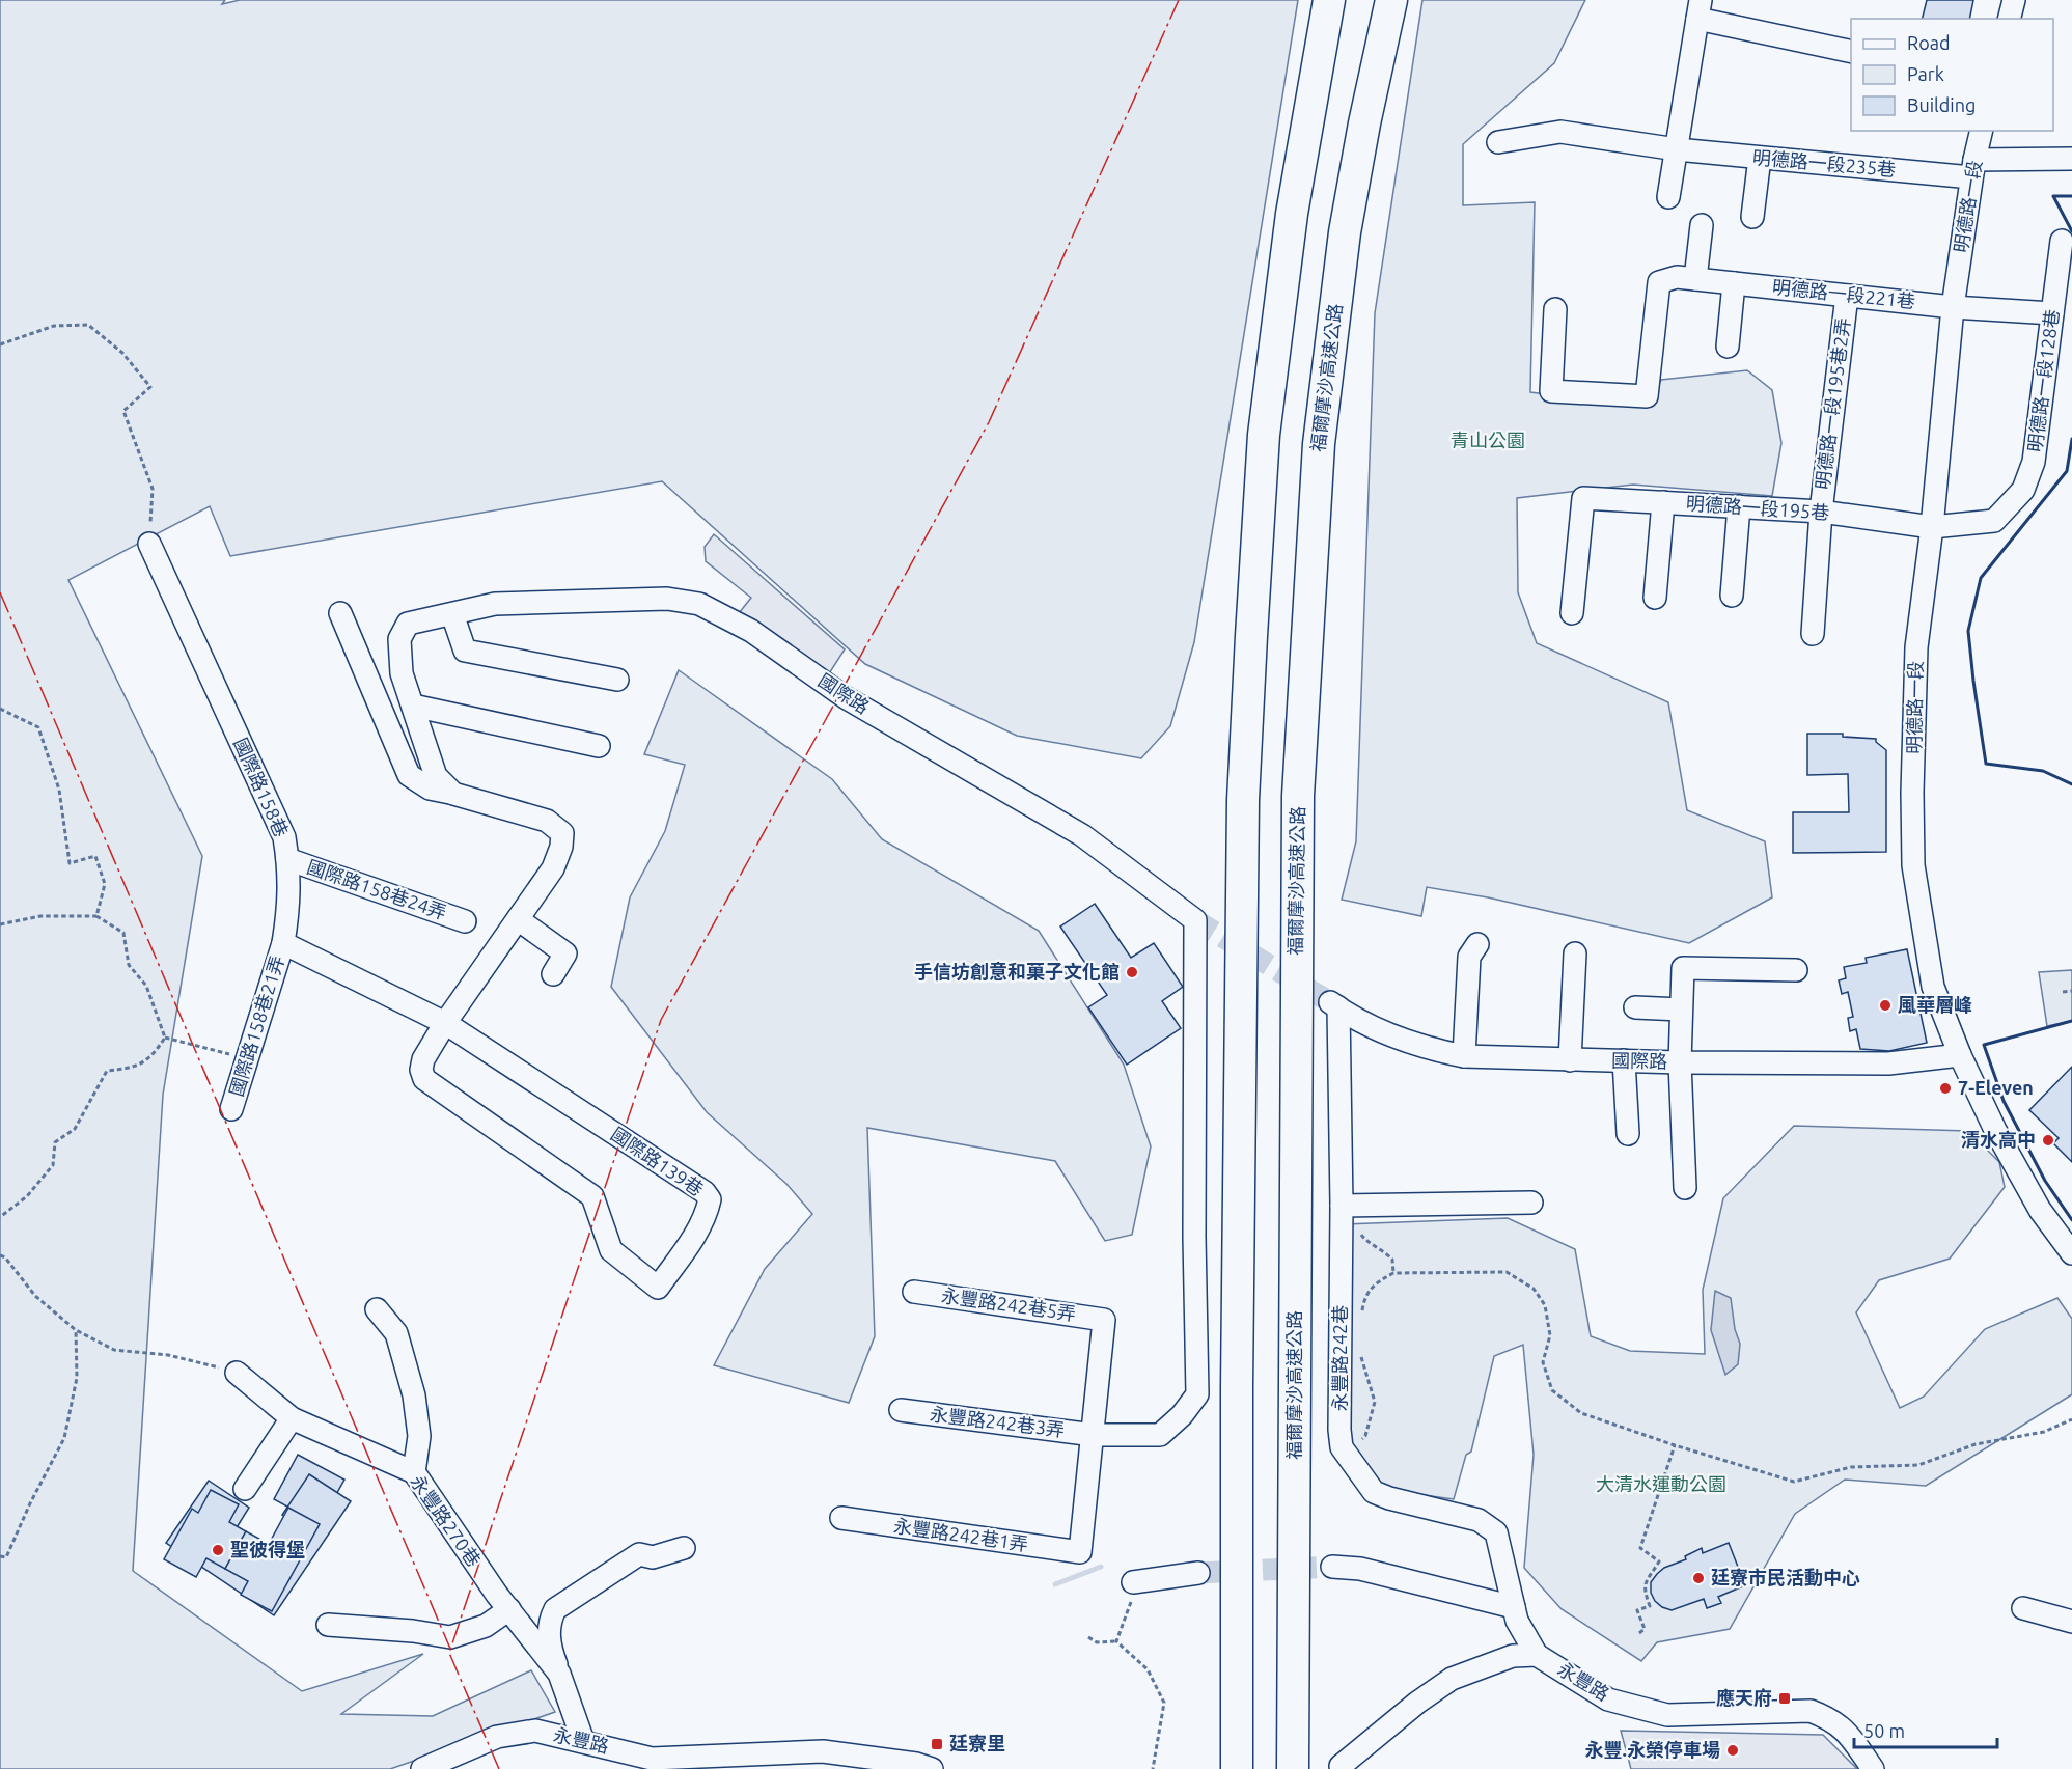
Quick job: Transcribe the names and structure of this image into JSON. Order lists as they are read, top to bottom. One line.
{"streets":{"highway":["福爾摩沙高速公路"],"street":["明德路一段235巷","明德路一段","明德路一段221巷","明德路一段128巷","明德路一段195巷2弄","明德路一段195巷","國際路","國際路158巷","國際路158巷24弄","國際路158巷21弄","國際路139巷","永豐路242巷5弄","永豐路242巷","永豐路242巷3弄","永豐路270巷","永豐路242巷1弄","永豐路"]},"crossings":[["明德路一段235巷","明德路一段"],["明德路一段","明德路一段221巷"],["明德路一段","明德路一段128巷"],["明德路一段","明德路一段195巷"],["明德路一段","國際路"],["明德路一段221巷","明德路一段128巷"],["明德路一段221巷","明德路一段195巷2弄"],["明德路一段128巷","明德路一段195巷"],["明德路一段195巷2弄","明德路一段195巷"],["國際路","永豐路242巷5弄"],["國際路","永豐路242巷"],["國際路","永豐路242巷3弄"],["國際路","永豐路242巷1弄"],["國際路158巷","國際路158巷24弄"],["國際路158巷","國際路158巷21弄"],["永豐路242巷5弄","永豐路242巷3弄"],["永豐路242巷5弄","永豐路242巷1弄"],["永豐路242巷","永豐路"],["永豐路242巷3弄","永豐路242巷1弄"],["永豐路270巷","永豐路"]],"parks":["青山公園","大清水運動公園"],"places":{"other":["手信坊創意和菓子文化館","風華層峰","7-Eleven","清水高中","聖彼得堡","廷寮市民活動中心","永豐.永榮停車場"],"transit":["應天府","廷寮里"]},"legend":["Road","Park","Building"],"scale_bar":"50 m"}
